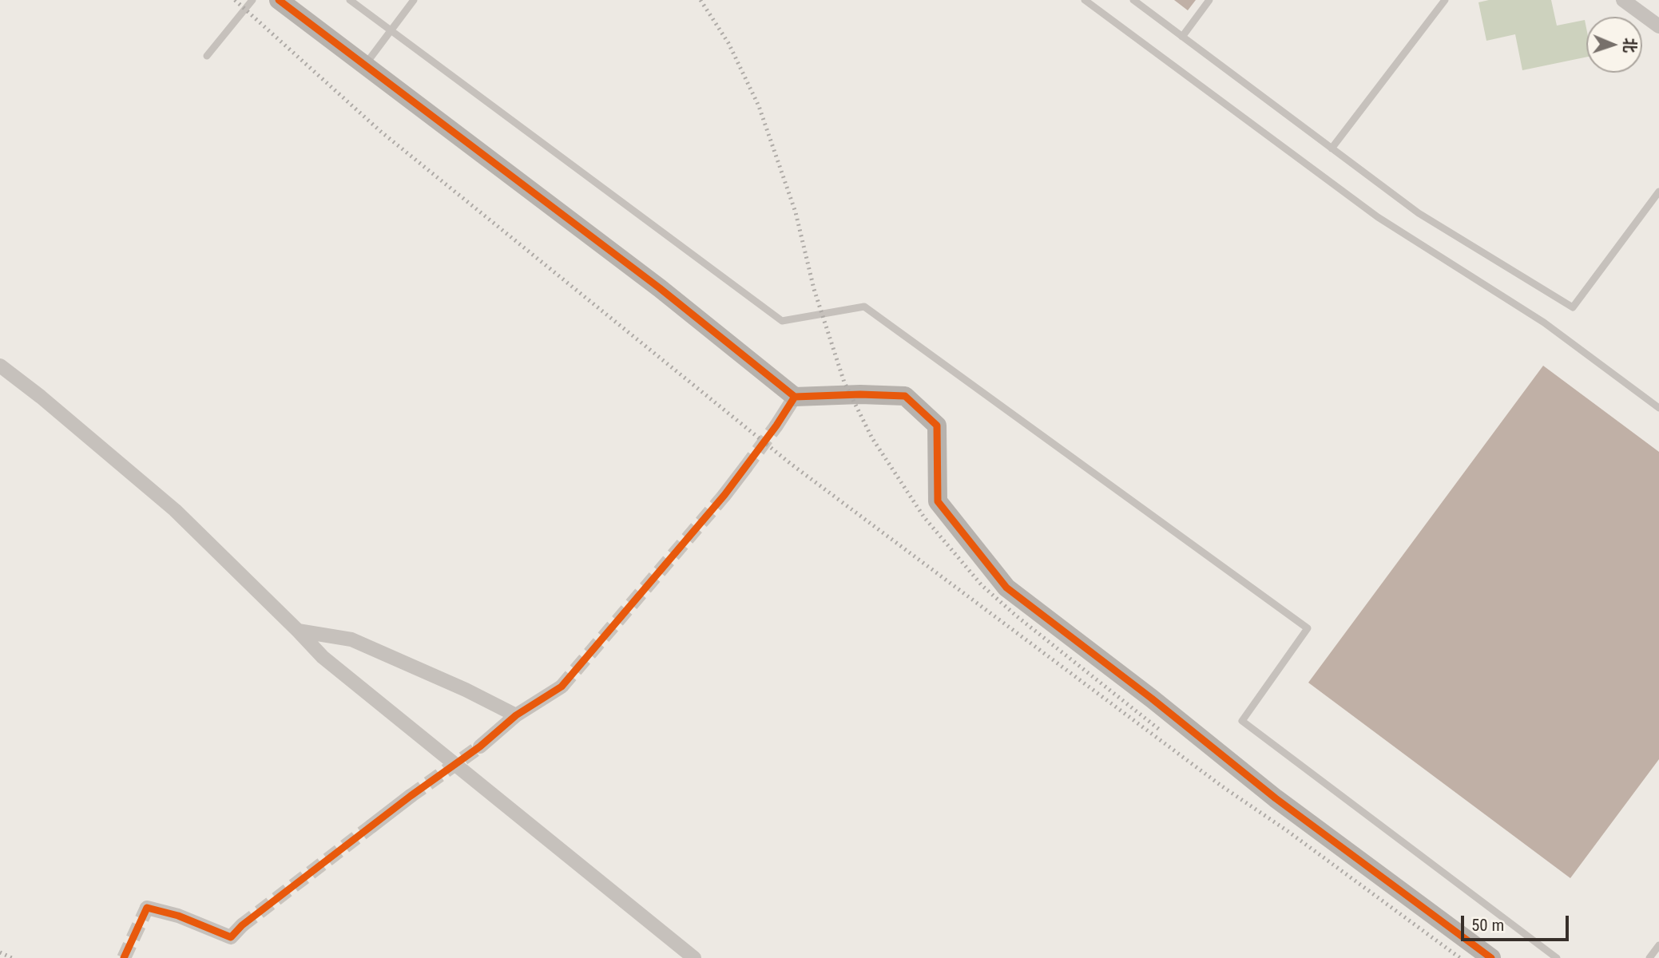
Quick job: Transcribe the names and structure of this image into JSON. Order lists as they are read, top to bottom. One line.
{"scale_bar":"50 m","north":"right"}
